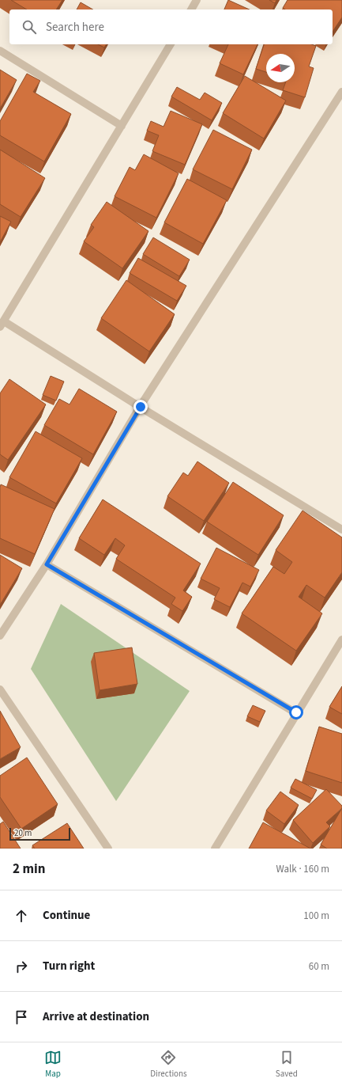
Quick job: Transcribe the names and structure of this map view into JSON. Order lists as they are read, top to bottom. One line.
{"scale_bar":"20 m","north":"left","page":{"search":"Search here","scale":"20 m","heading":["2 min","Walk · 160 m"],"list":[["Continue","100 m"],["Turn right","60 m"],"Arrive at destination"],"nav":["Map","Directions","Saved"]}}
